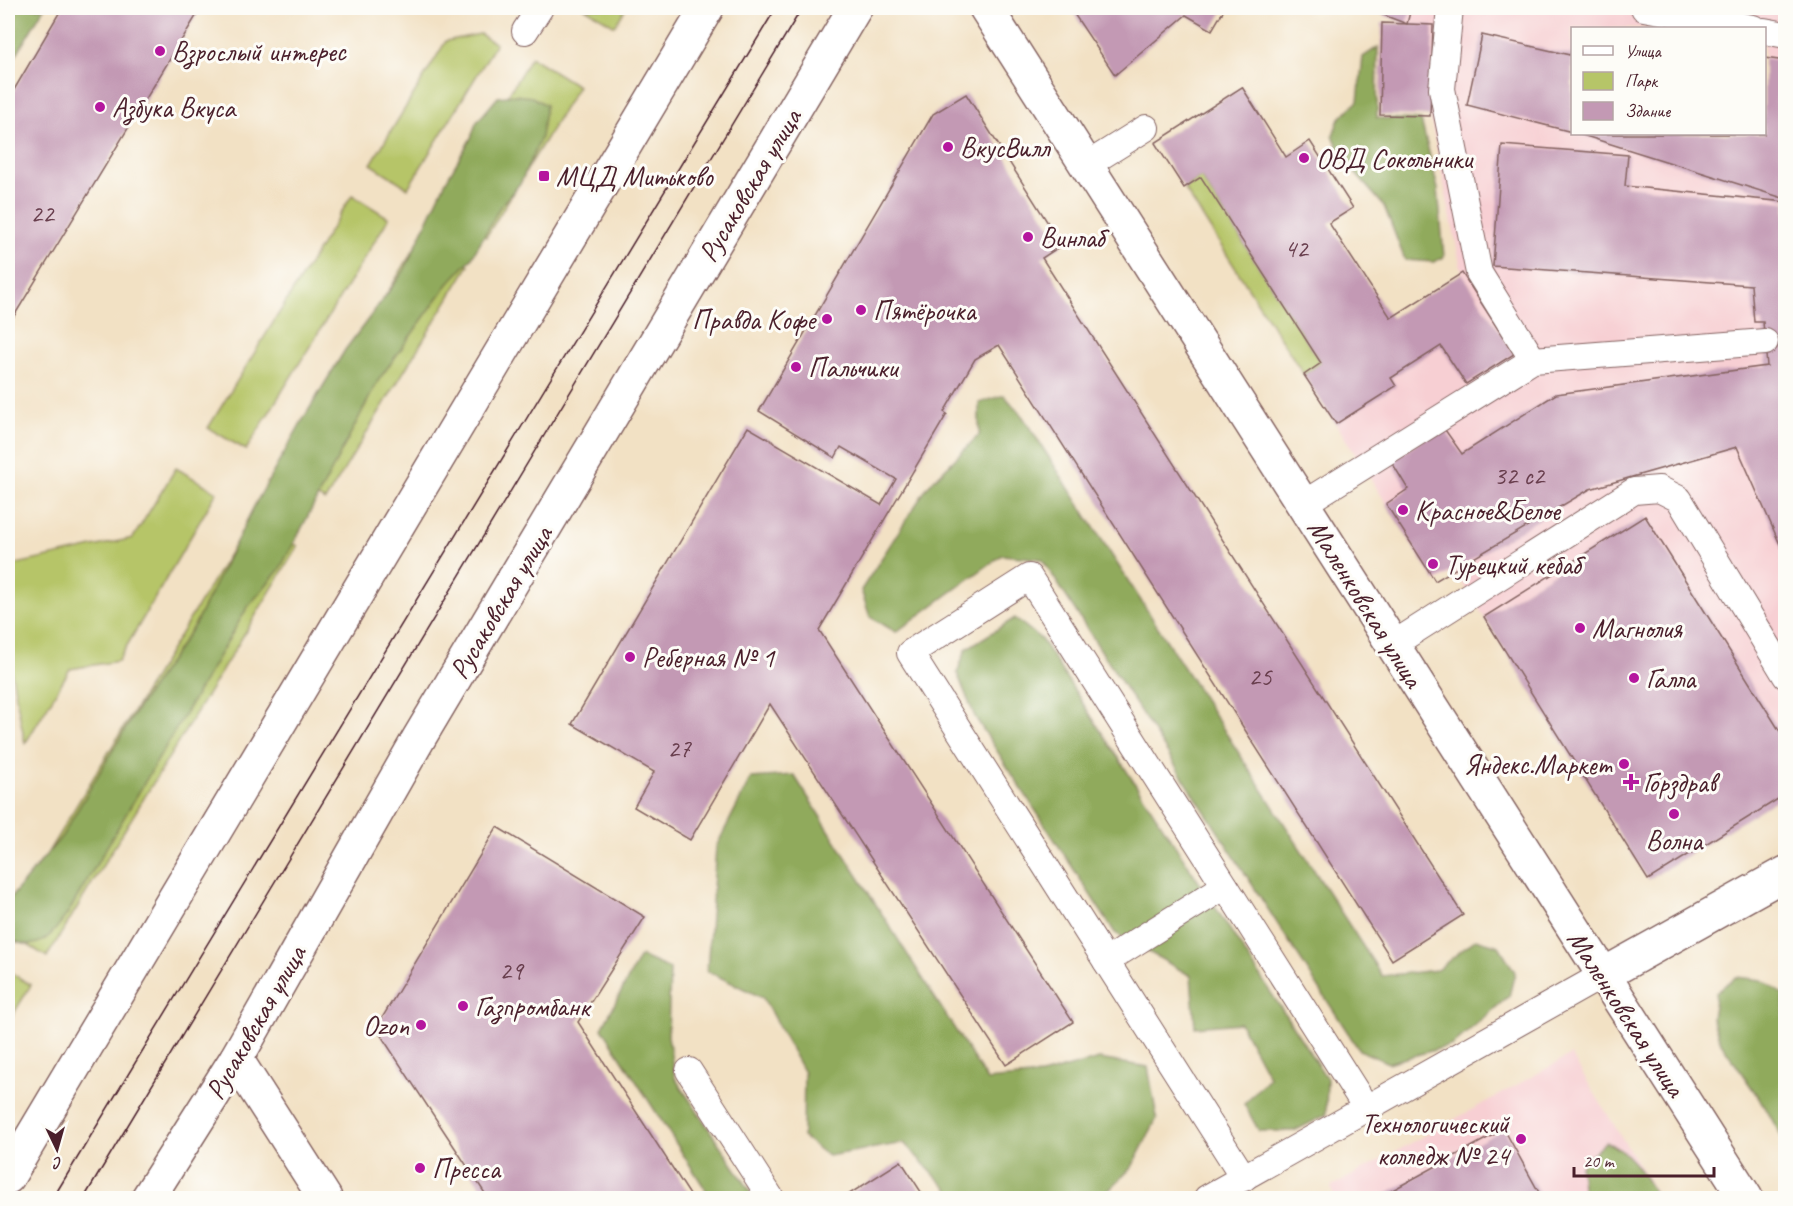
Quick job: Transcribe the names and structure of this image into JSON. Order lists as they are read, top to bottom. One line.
{"streets":{"main road":["Русаковская улица","Маленковская улица"]},"places":{"other":["Взрослый интерес","Азбука Вкуса","ВкусВилл","ОВД Сокольники","Винлаб","Пятёрочка","Правда Кофе","Пальчики","Красное&Белое","Турецкий кебаб","Магнолия","Реберная № 1","Галла","Яндекс.Маркет","Волна","Газпромбанк","Ozon","Технологический колледж № 24","Пресса"],"transit":["МЦД Митьково"],"health":["Горздрав"]},"house_numbers":["22","42","32 с2","25","27","29"],"legend":["Улица","Парк","Здание"],"scale_bar":"20 m","north":"bottom"}
